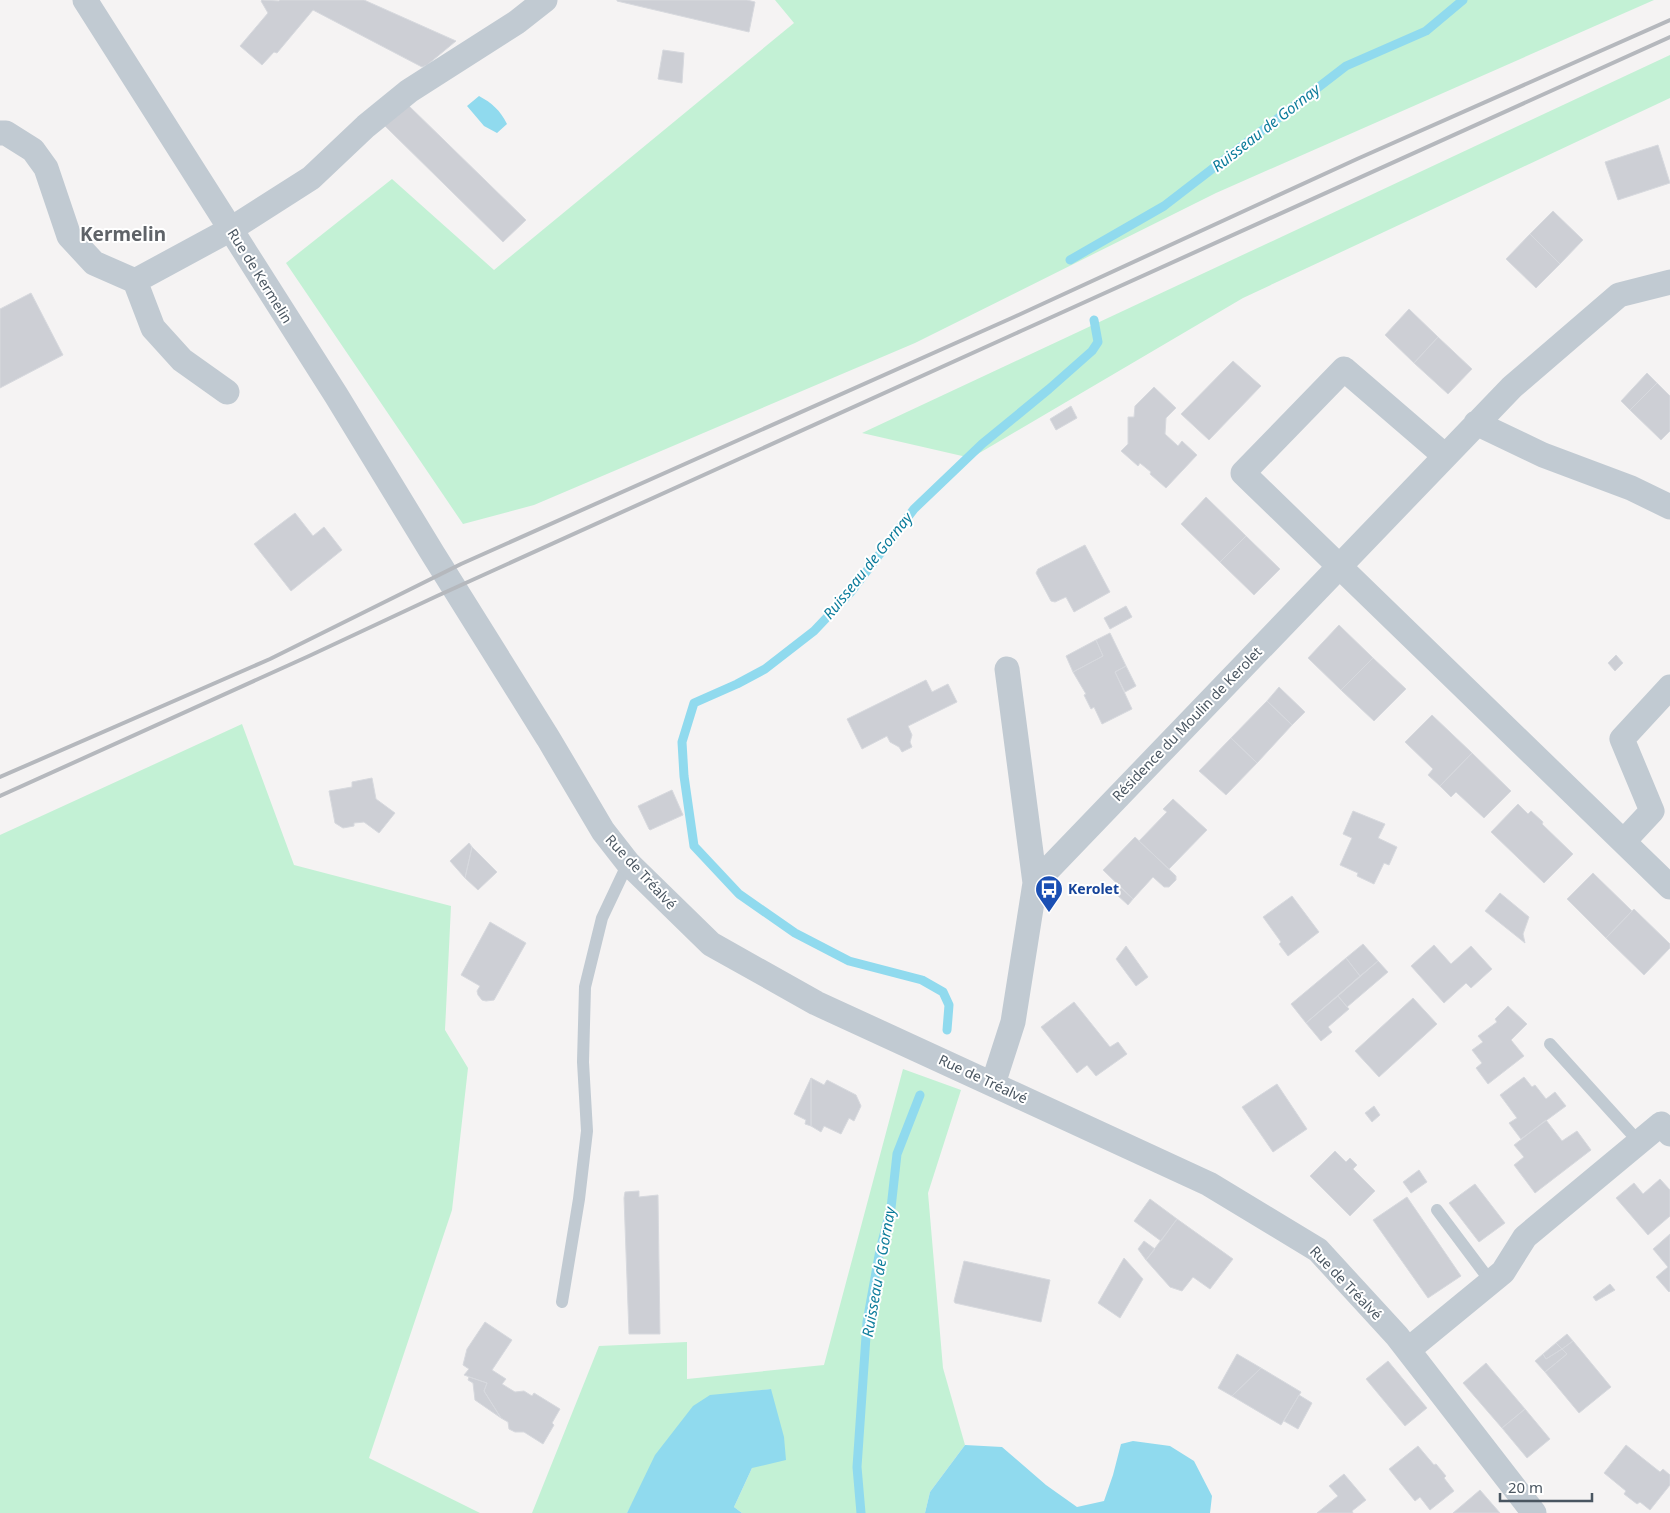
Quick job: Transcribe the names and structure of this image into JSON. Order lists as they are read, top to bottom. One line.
{"streets":{"street":["Rue de Kermelin","Résidence du Moulin de Kerolet","Rue de Tréalvé"]},"crossings":[["Rue de Kermelin","Rue de Tréalvé"]],"districts":["Kermelin"],"water":["Ruisseau de Gornay"],"places":{"bus stop":["Kerolet"]},"scale_bar":"20 m"}
